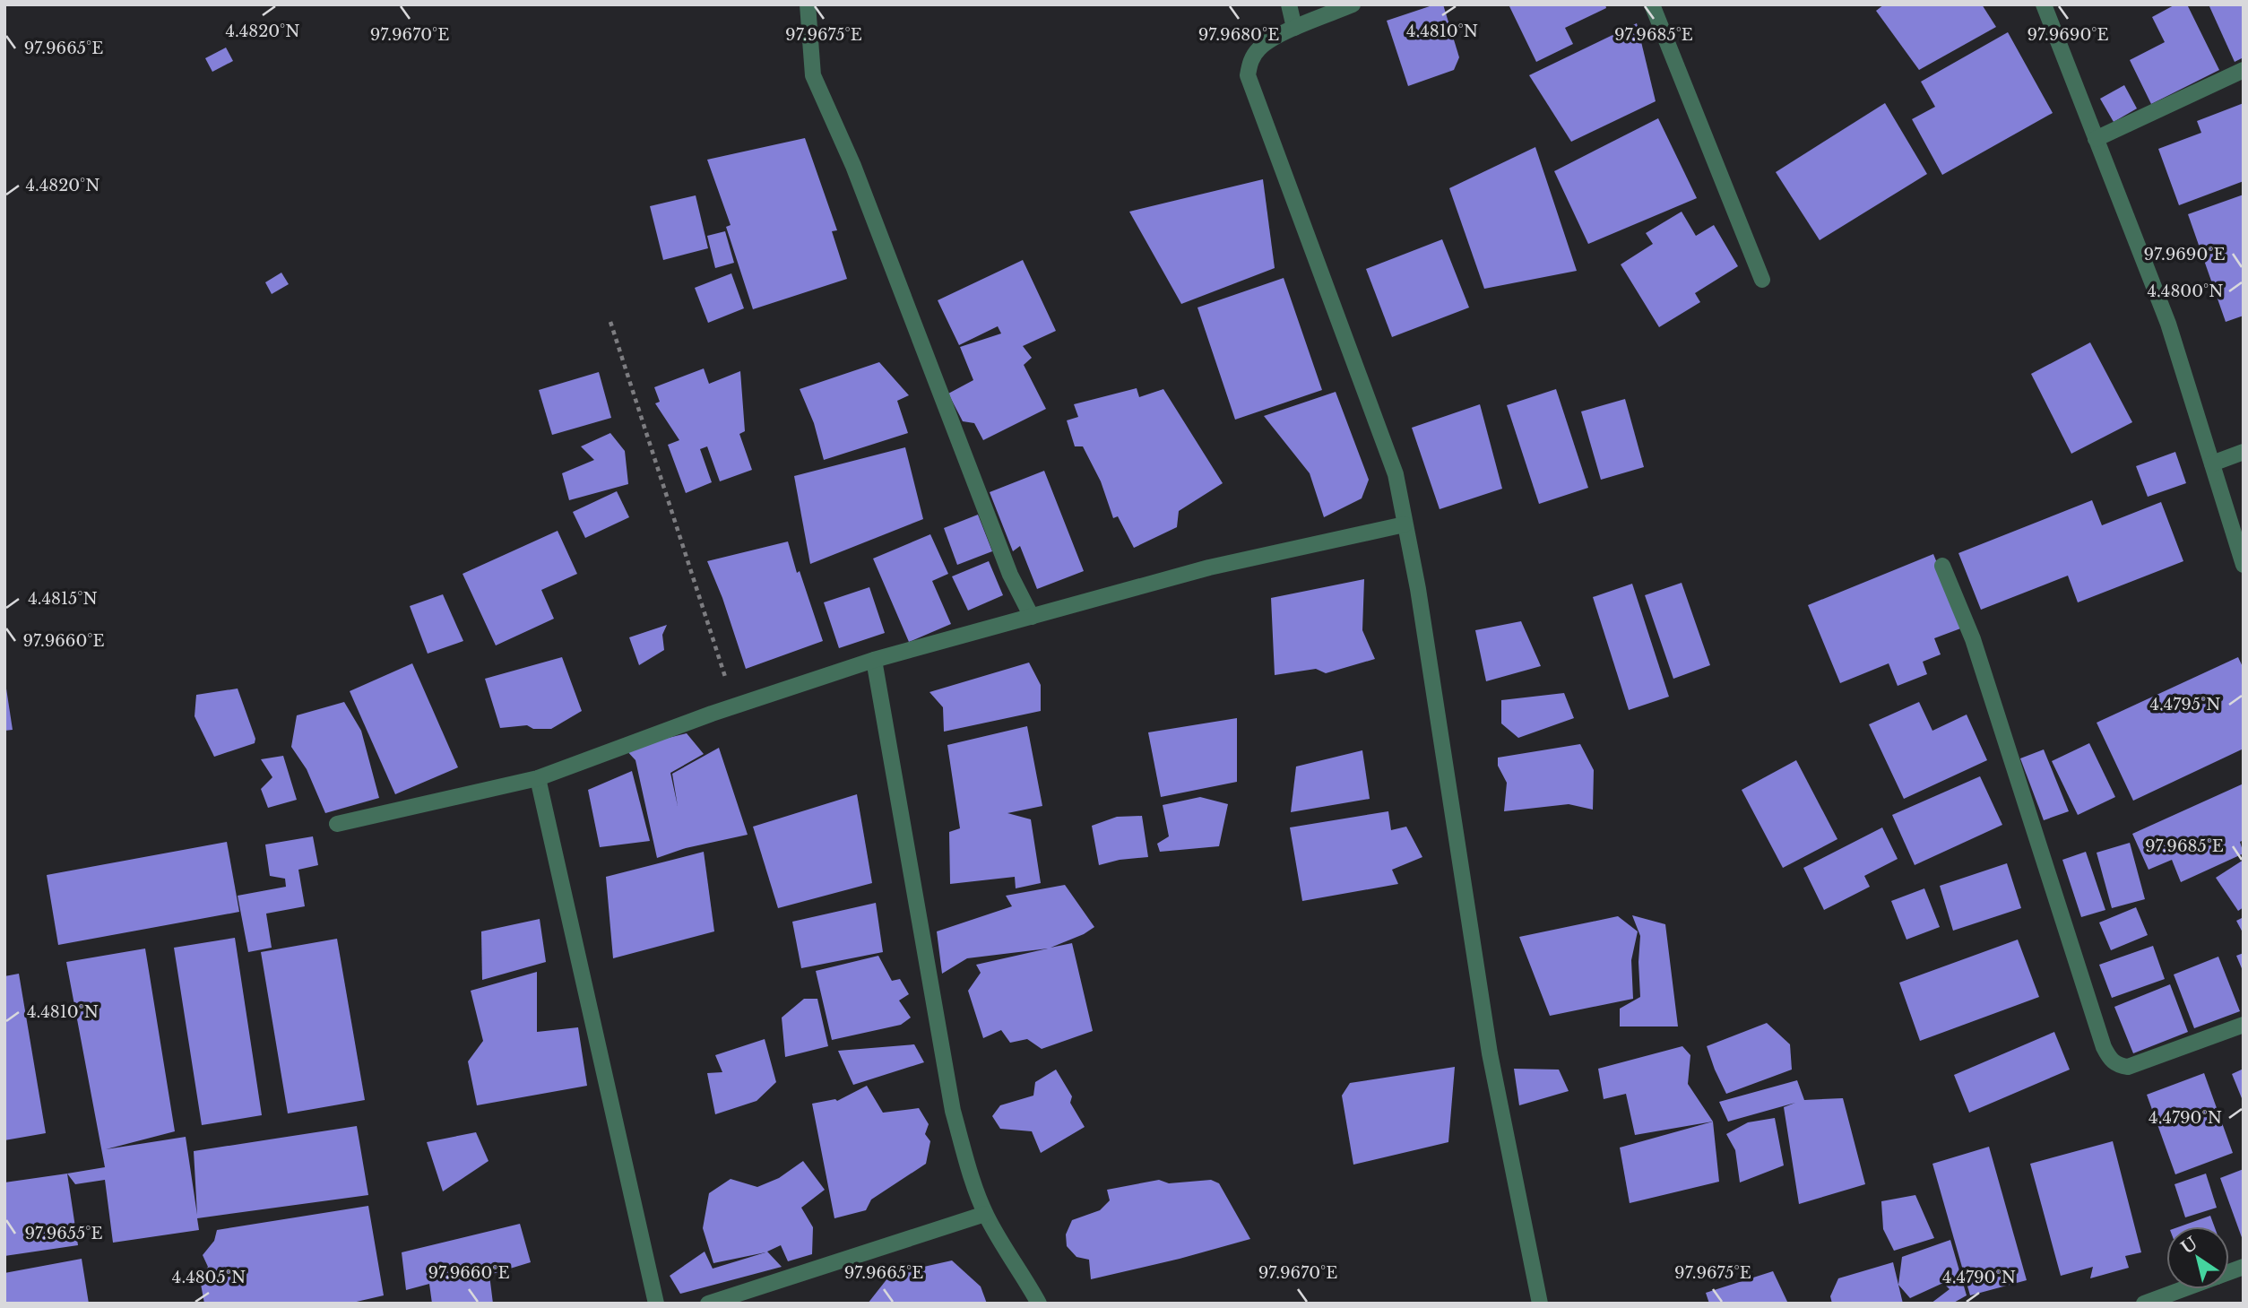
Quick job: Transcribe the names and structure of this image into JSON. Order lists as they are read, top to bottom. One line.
{"north":"top left","coordinates":["4.4820°N","4.4810°N","97.9675°E","97.9680°E","97.9685°E","97.9670°E","97.9690°E","97.9665°E","4.4800°N","4.4815°N","97.9660°E","4.4795°N","4.4790°N","97.9655°E","4.4805°N"]}
